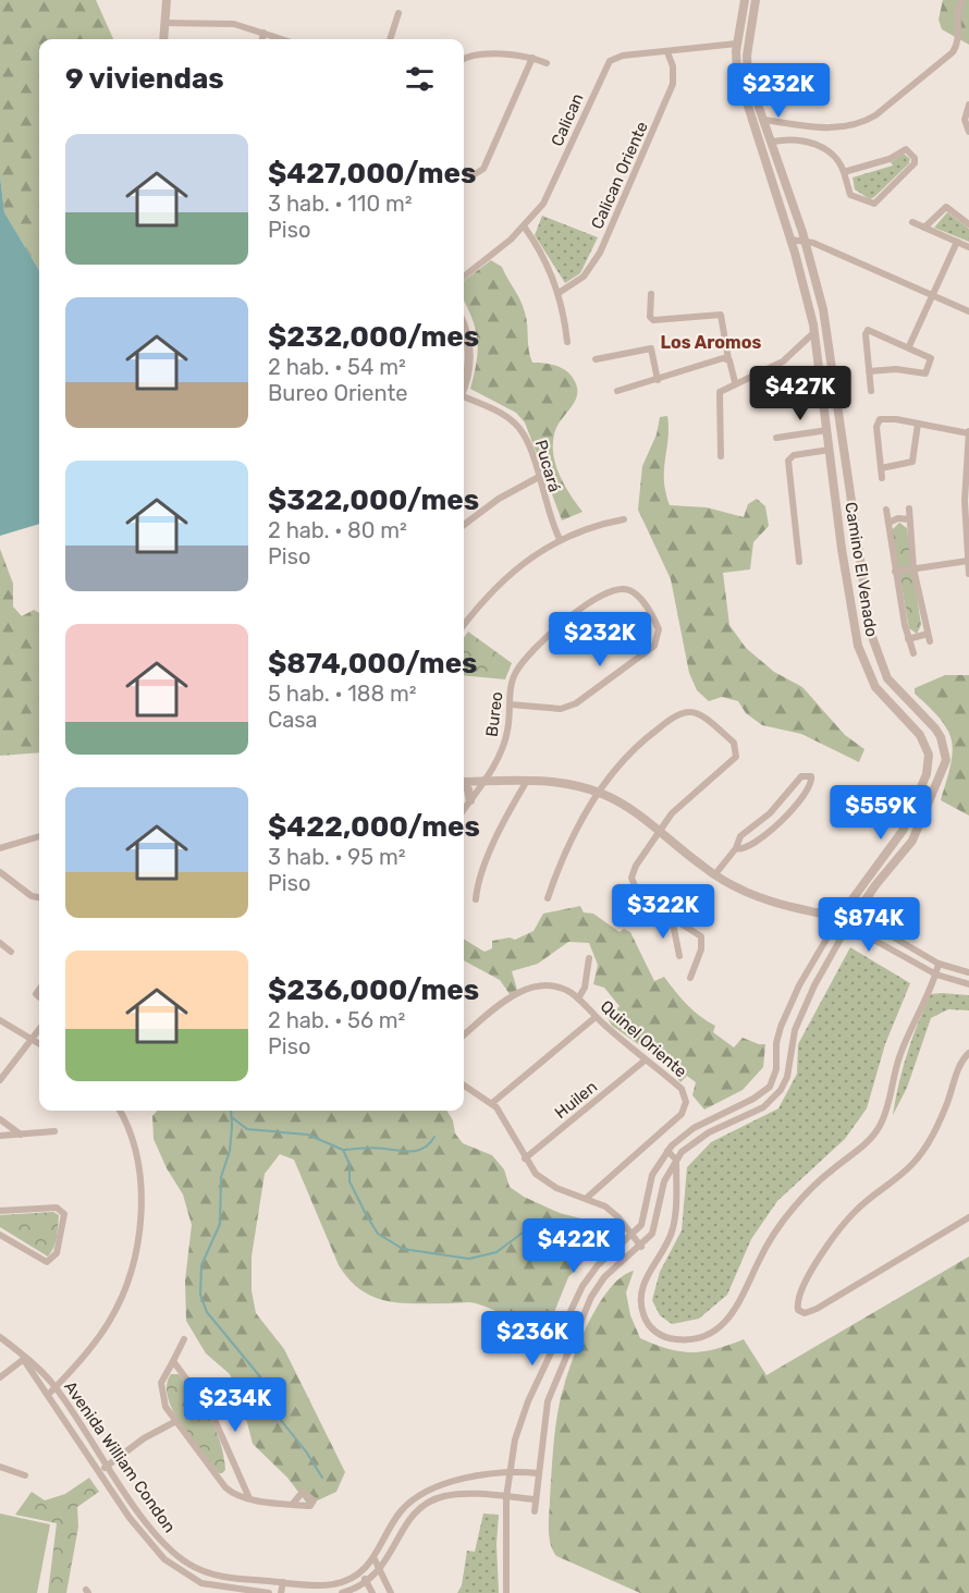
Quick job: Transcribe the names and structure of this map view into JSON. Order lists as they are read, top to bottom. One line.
{"streets":{"street":["Calican","Calican Oriente","Pucará","Camino El Venado","Bureo","Quinel Oriente","Huilen","Avenida William Condon"]},"crossings":[["Calican","Calican Oriente"],["Calican","Camino El Venado"],["Camino El Venado","Avenida William Condon"],["Quinel Oriente","Huilen"]],"districts":["Los Aromos"],"page":{"heading":"9 viviendas","price":["$232K","$427K","$232K","$559K","$322K","$874K","$422K","$236K","$234K"],"list":[{"name":"$427,000/mes","note":"3 hab. · 110 m² · Piso"},{"name":"$232,000/mes","note":"2 hab. · 54 m² · Bureo Oriente"},{"name":"$322,000/mes","note":"2 hab. · 80 m² · Piso"},{"name":"$874,000/mes","note":"5 hab. · 188 m² · Casa"},{"name":"$422,000/mes","note":"3 hab. · 95 m² · Piso"},{"name":"$236,000/mes","note":"2 hab. · 56 m² · Piso"}]}}
